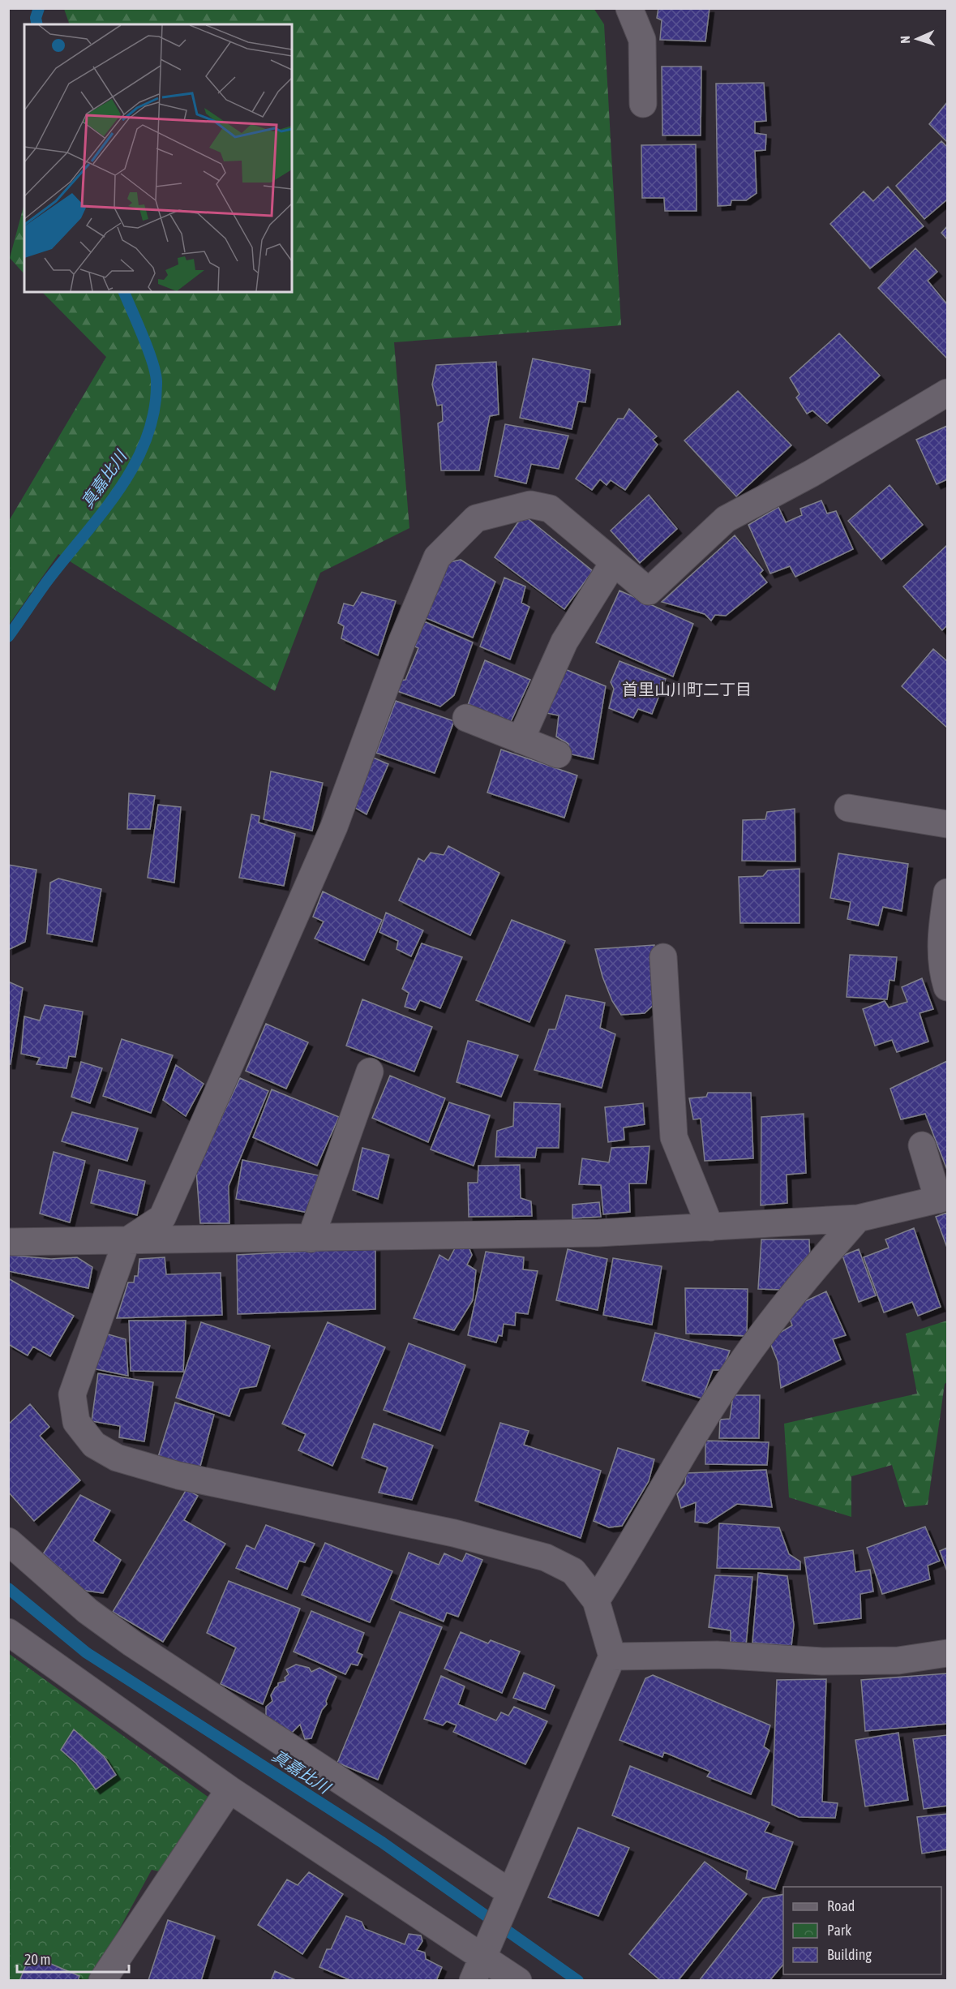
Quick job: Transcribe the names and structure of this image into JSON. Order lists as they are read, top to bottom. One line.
{"districts":["首里山川町二丁目"],"water":["真嘉比川"],"legend":["Road","Park","Building"],"scale_bar":"20 m","north":"left"}
